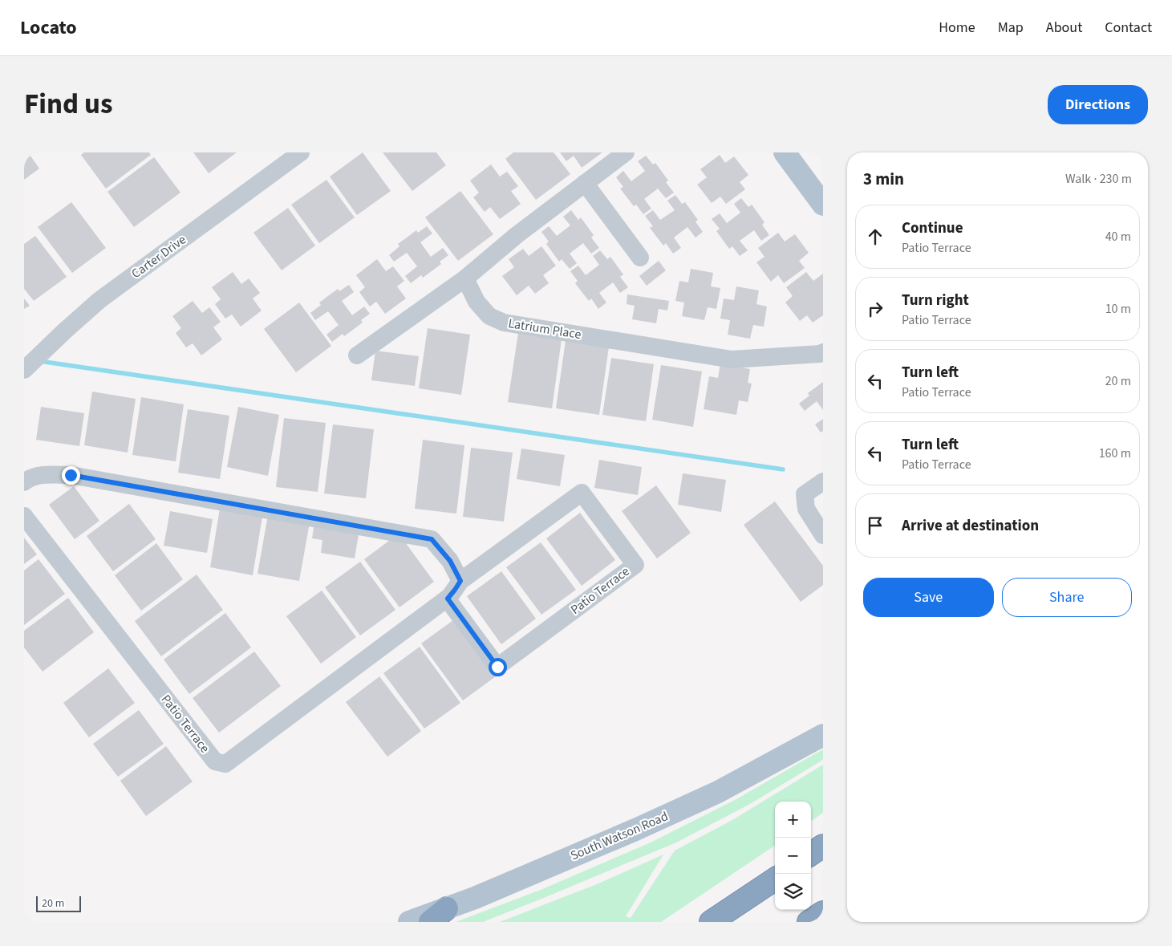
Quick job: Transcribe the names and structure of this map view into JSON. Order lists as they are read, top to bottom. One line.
{"streets":{"main road":["South Watson Road"],"street":["Carter Drive","Latrium Place","Patio Terrace"]},"scale_bar":"20 m","page":{"header":"Locato","nav":["Home","Map","About","Contact"],"title":"Find us","buttons":["Directions",["Save","Share"]],"heading":["3 min","Walk · 230 m"],"list":[["Continue","Patio Terrace","40 m"],["Turn right","Patio Terrace","10 m"],["Turn left","Patio Terrace","20 m"],["Turn left","Patio Terrace","160 m"],"Arrive at destination"],"map_buttons":["+","−"],"scale":"20 m"}}
